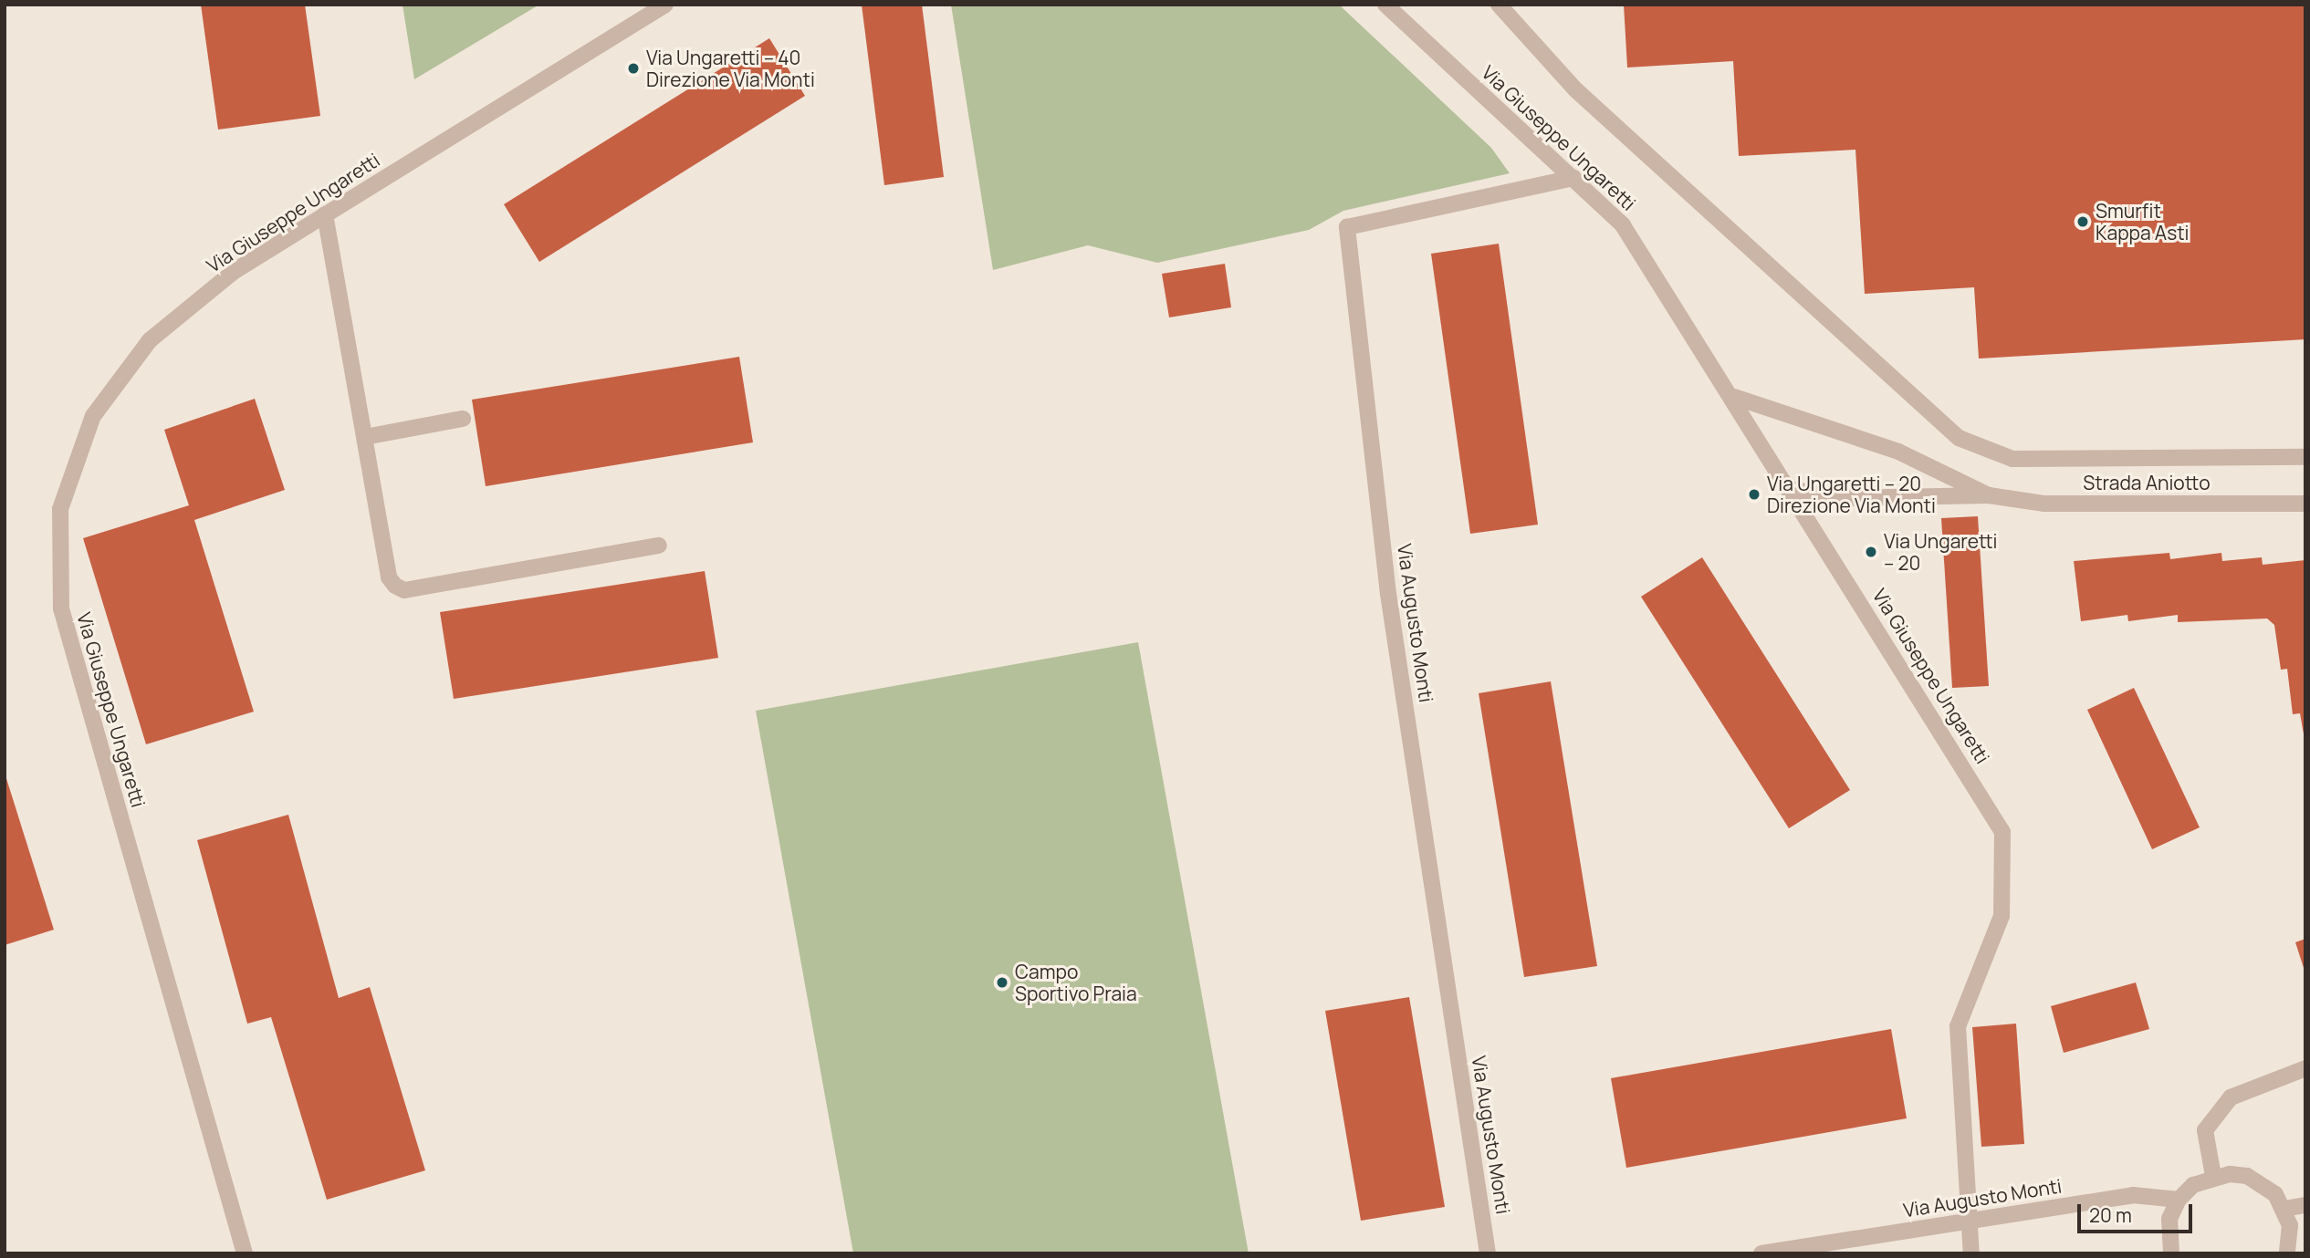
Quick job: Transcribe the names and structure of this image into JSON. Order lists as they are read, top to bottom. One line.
{"streets":{"street":["Via Giuseppe Ungaretti","Strada Aniotto","Via Augusto Monti"]},"crossings":[["Via Giuseppe Ungaretti","Strada Aniotto"],["Via Giuseppe Ungaretti","Via Augusto Monti"]],"places":["Via Ungaretti – 40 Direzione Via Monti","Smurfit Kappa Asti","Via Ungaretti – 20 Direzione Via Monti","Via Ungaretti – 20","Campo Sportivo Praia"],"scale_bar":"20 m"}
